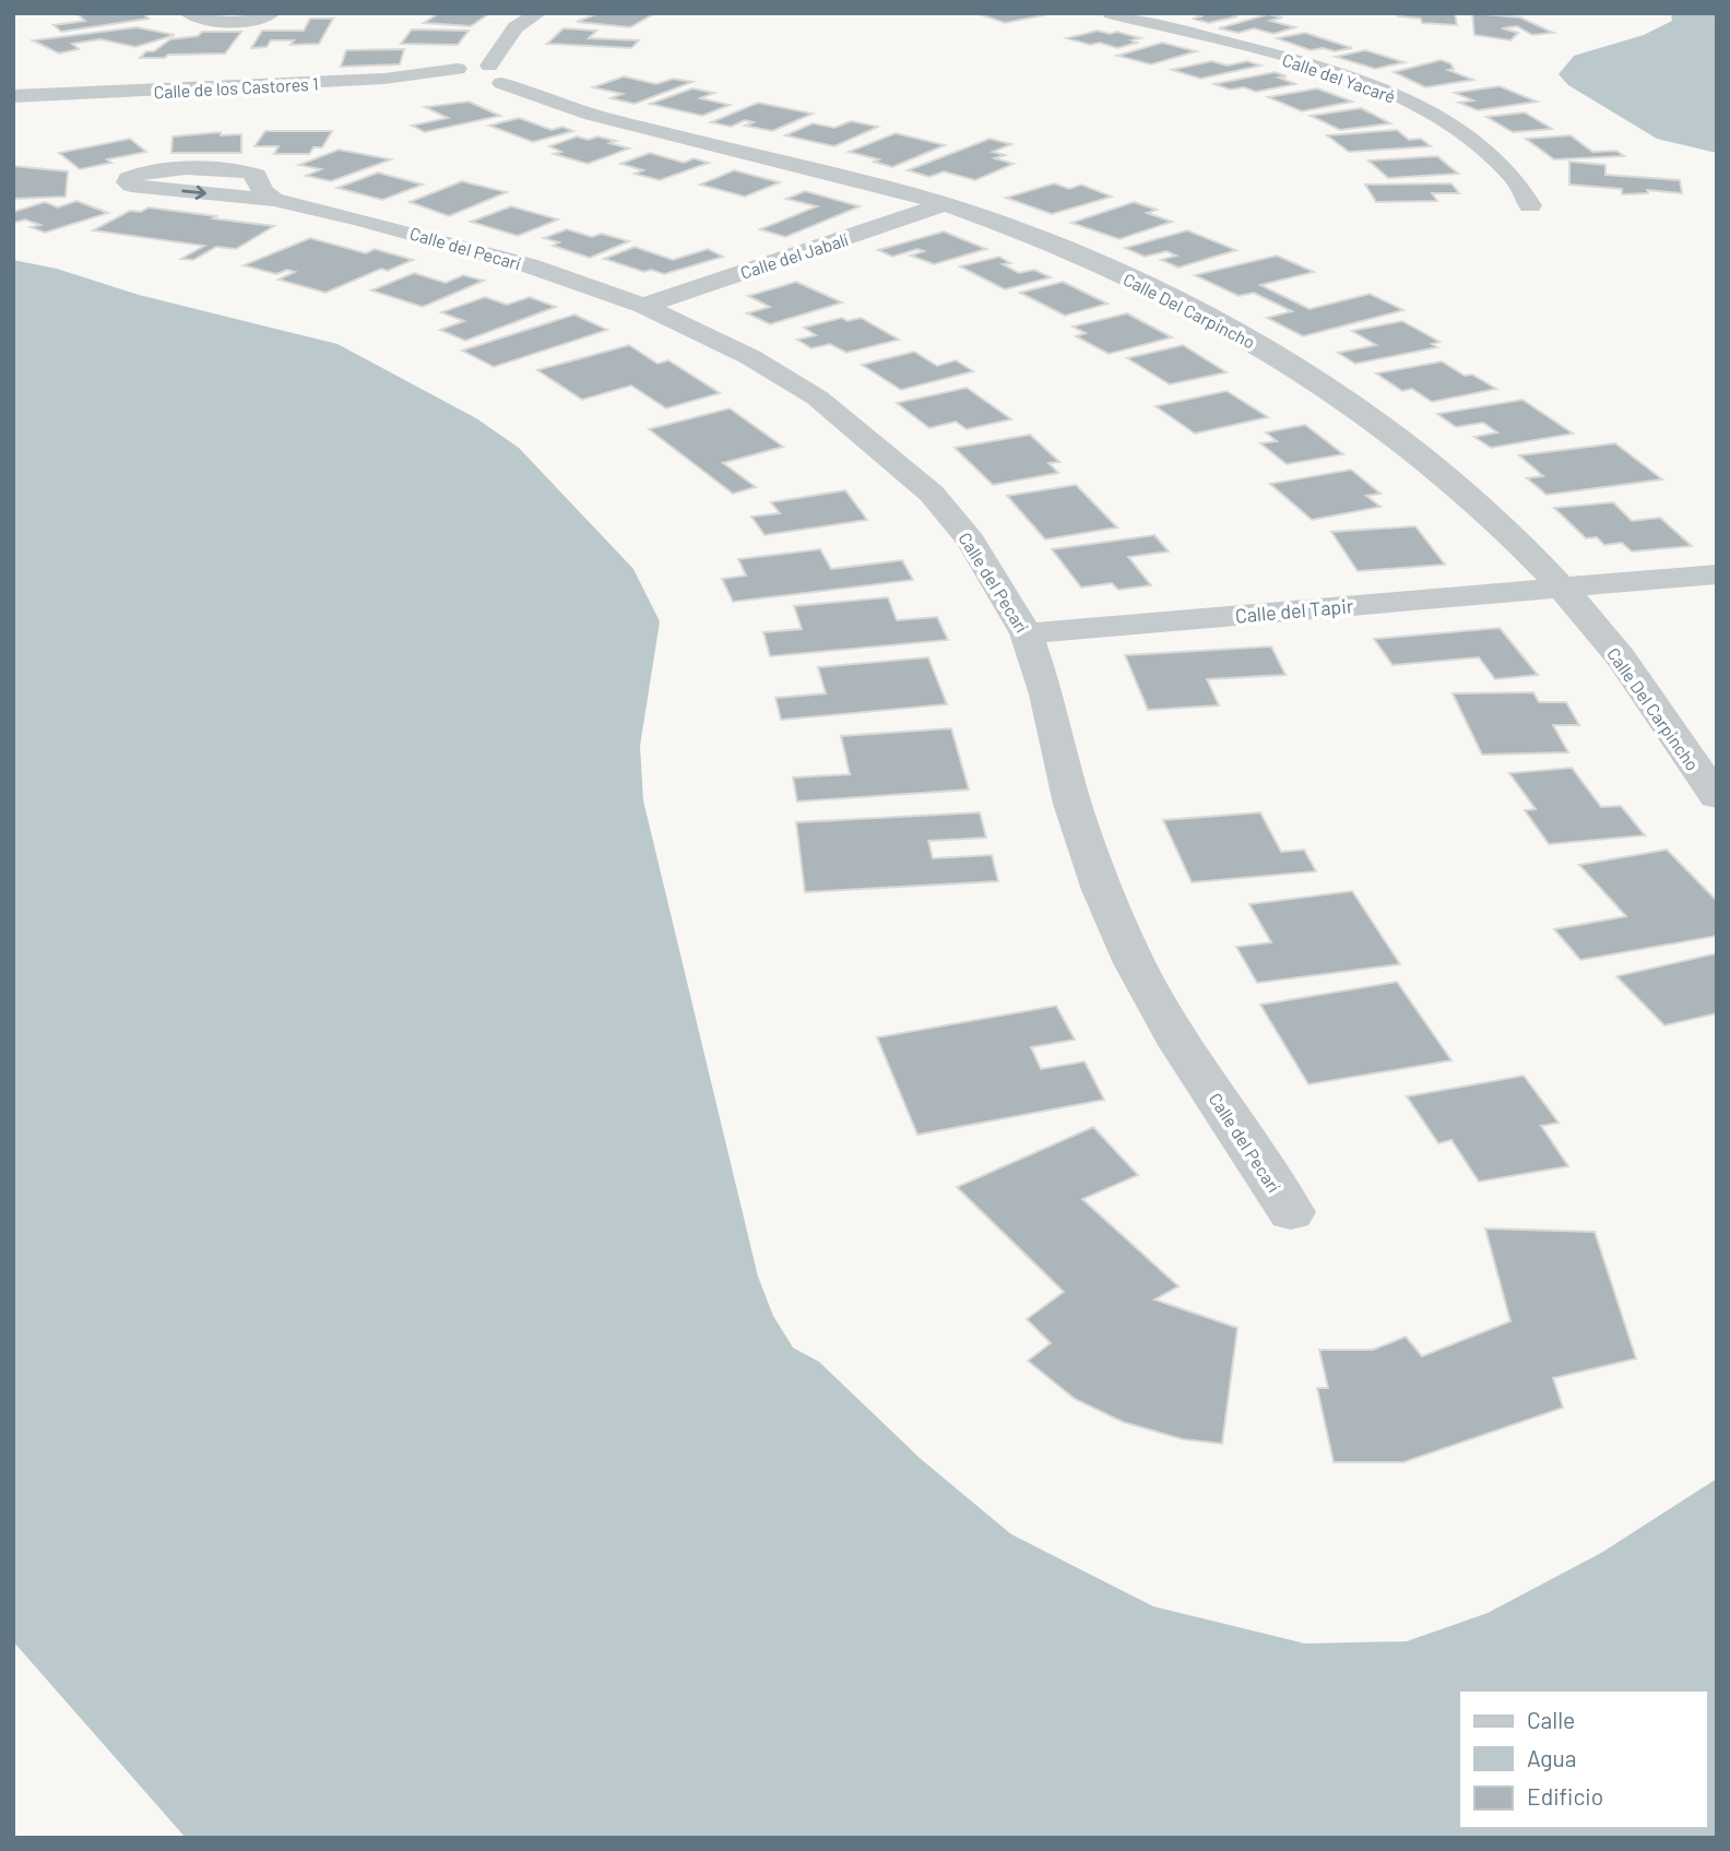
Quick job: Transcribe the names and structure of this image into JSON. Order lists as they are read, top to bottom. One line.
{"streets":{"street":["Calle del Yacaré","Calle de los Castores 1","Calle del Pecarí","Calle del Jabalí","Calle Del Carpincho","Calle del Tapir"]},"crossings":[["Calle de los Castores 1","Calle Del Carpincho"],["Calle del Pecarí","Calle del Jabalí"],["Calle del Pecarí","Calle del Tapir"],["Calle del Jabalí","Calle Del Carpincho"],["Calle Del Carpincho","Calle del Tapir"]],"legend":["Calle","Agua","Edificio"]}
